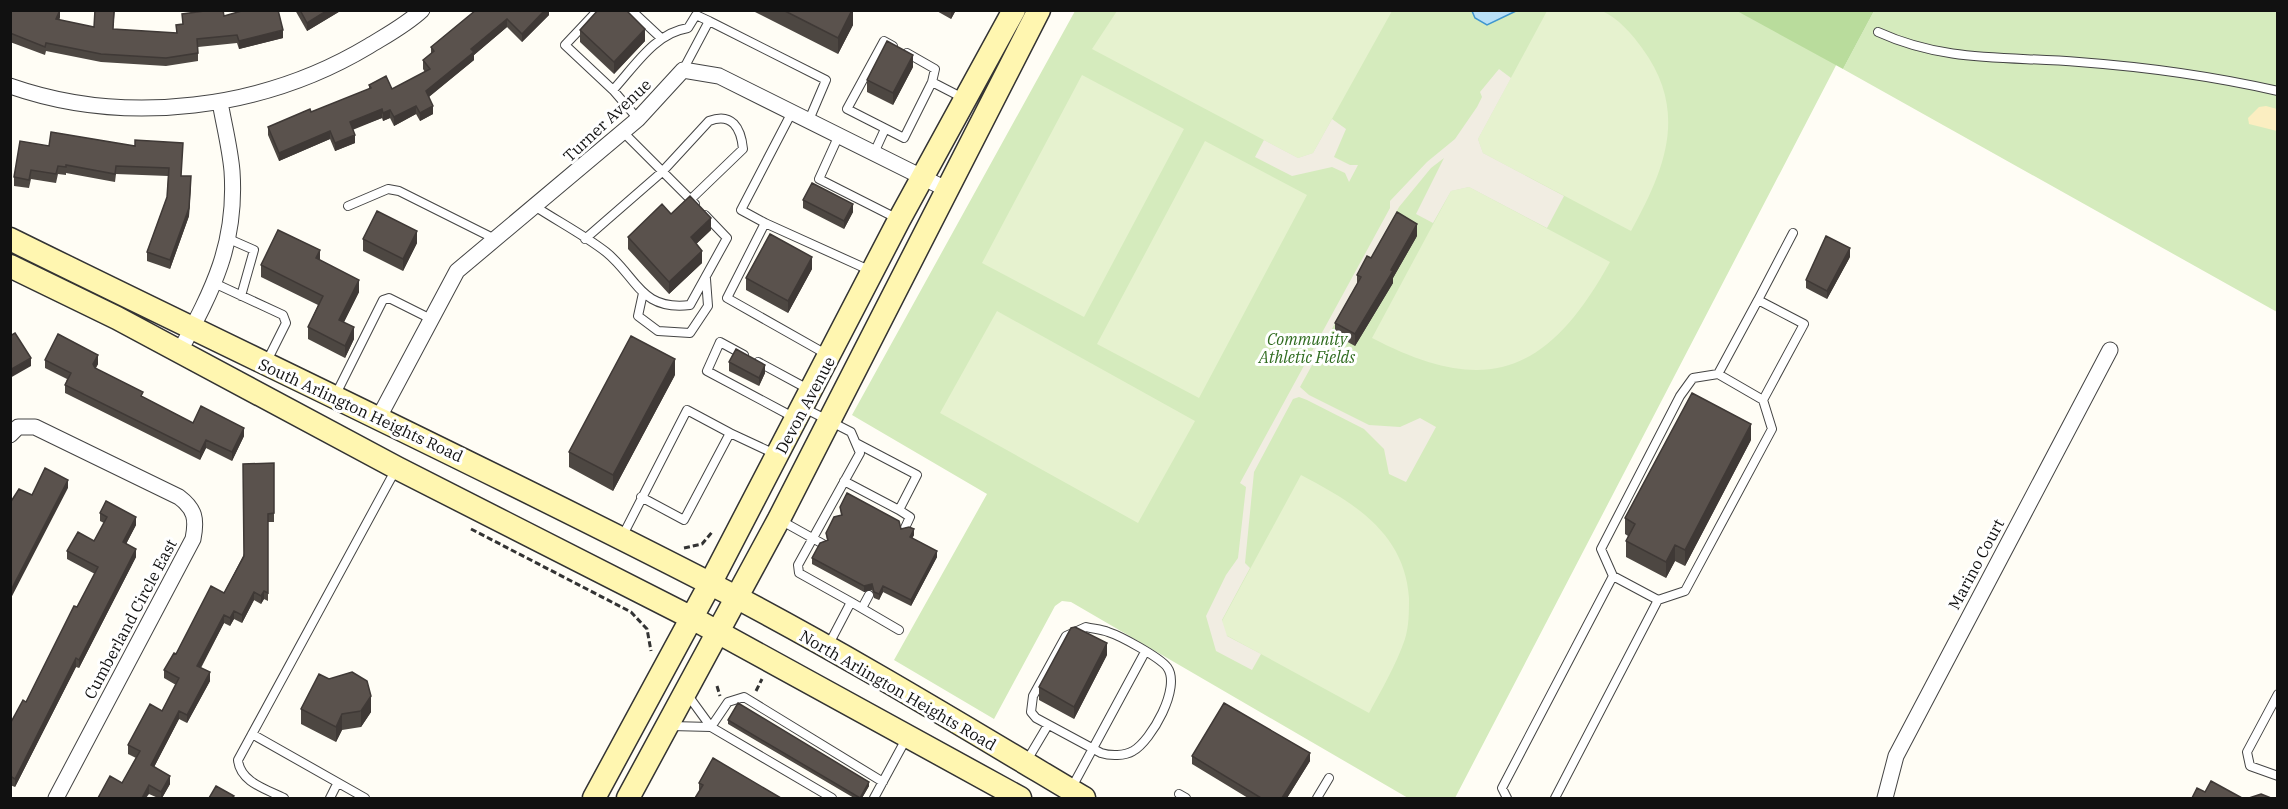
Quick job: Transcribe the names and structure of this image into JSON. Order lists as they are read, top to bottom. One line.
{"streets":{"main road":["Devon Avenue","South Arlington Heights Road","North Arlington Heights Road"],"street":["Turner Avenue","Marino Court","Cumberland Circle East"]},"crossings":[["Turner Avenue","South Arlington Heights Road"],["Devon Avenue","South Arlington Heights Road"],["Devon Avenue","North Arlington Heights Road"],["South Arlington Heights Road","North Arlington Heights Road"]],"parks":["Community Athletic Fields"]}
